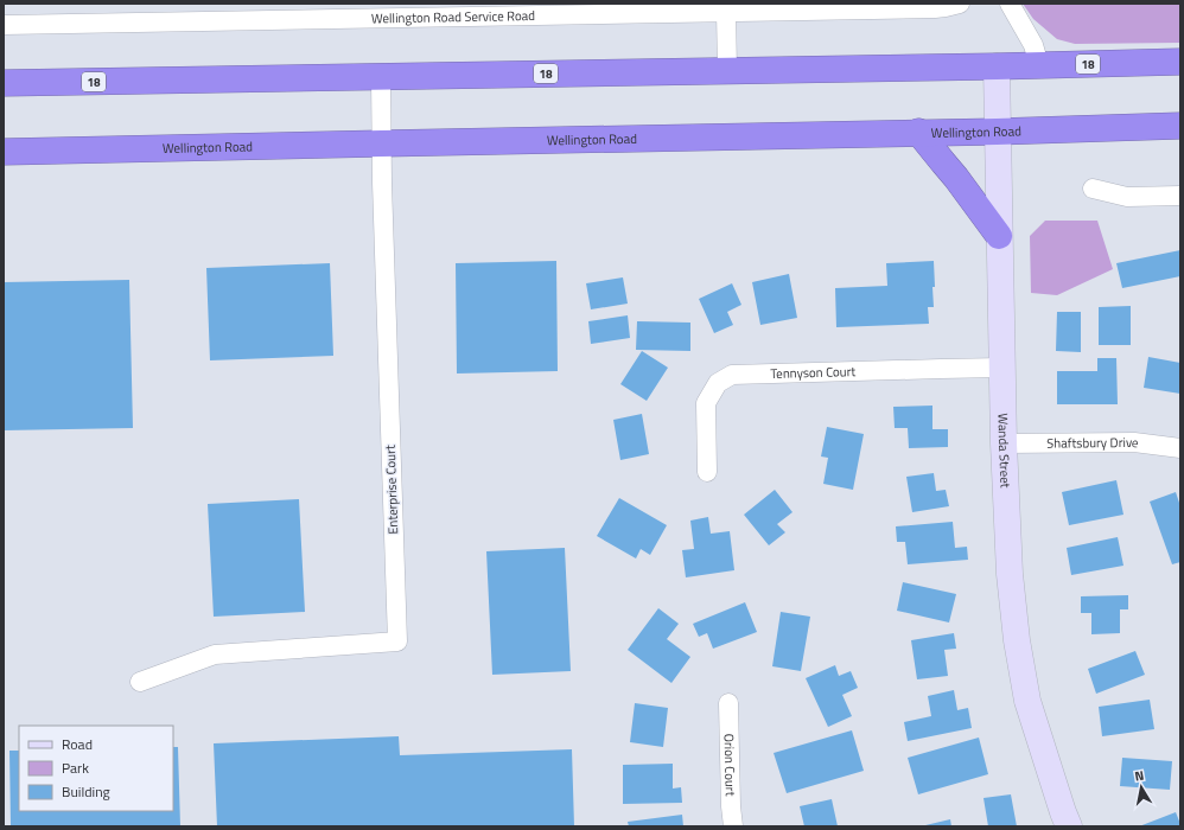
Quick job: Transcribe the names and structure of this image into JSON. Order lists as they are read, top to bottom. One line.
{"streets":{"highway":["18","Wellington Road"],"street":["Wellington Road Service Road","Tennyson Court","Shaftsbury Drive","Wanda Street","Enterprise Court","Orion Court"]},"crossings":[["18","Wanda Street"],["18","Enterprise Court"],["Wellington Road","Wanda Street"],["Wellington Road","Enterprise Court"],["Tennyson Court","Wanda Street"],["Shaftsbury Drive","Wanda Street"]],"legend":["Road","Park","Building"],"north":"top"}
